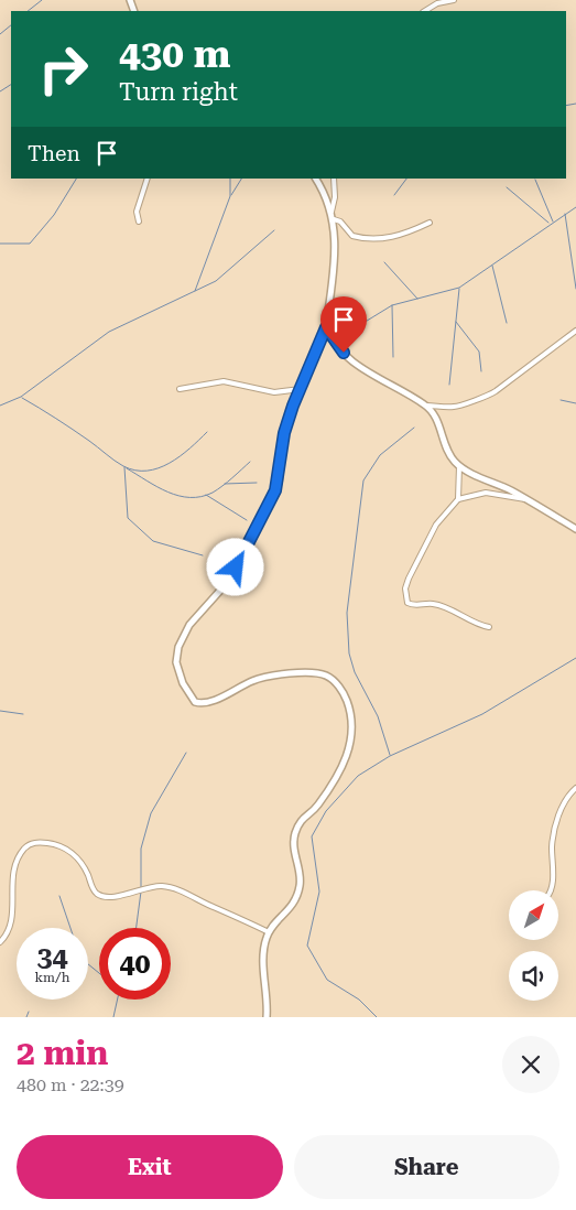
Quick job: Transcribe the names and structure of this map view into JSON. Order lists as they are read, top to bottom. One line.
{"north":"top right","page":{"turn":["430 m","Turn right"],"then":"Then","speed":"34 km/h","limit":"40","heading":["2 min","480 m · 22:39"],"buttons":["Exit","Share"]}}
